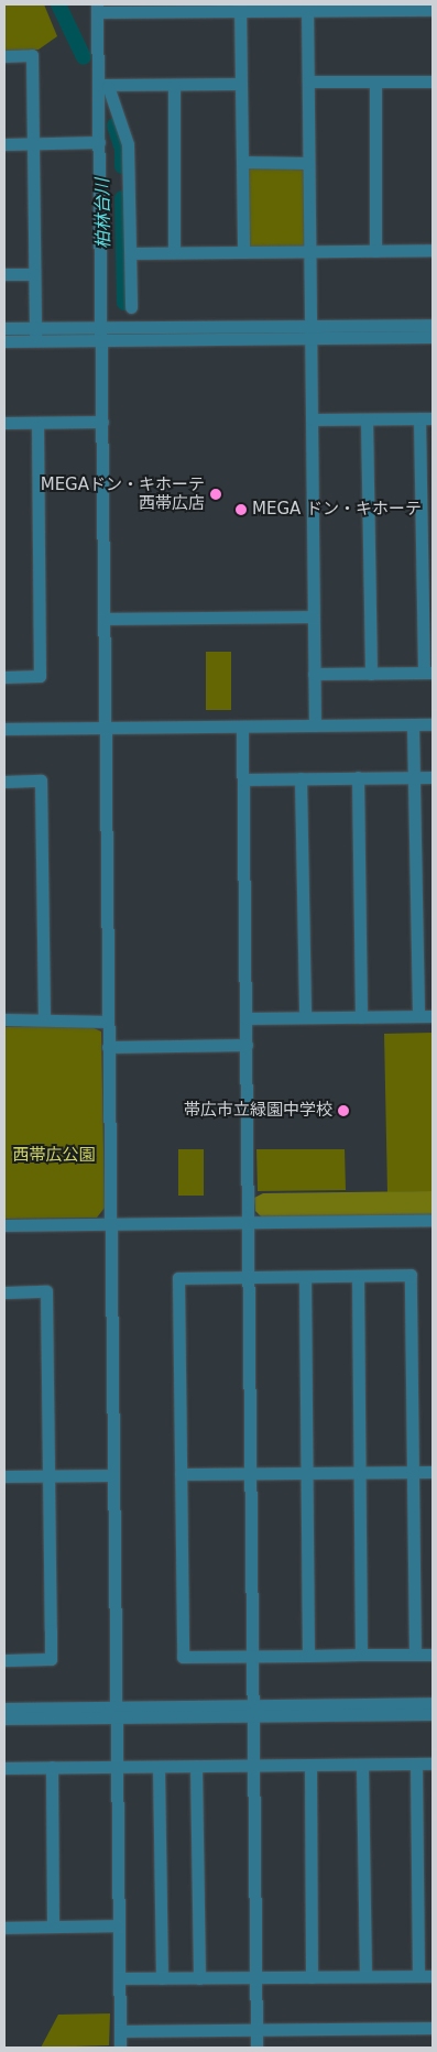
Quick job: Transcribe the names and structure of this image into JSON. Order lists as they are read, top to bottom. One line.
{"water":["柏林台川"],"parks":["西帯広公園"],"places":["MEGAドン・キホーテ 西帯広店","MEGA ドン・キホーテ","帯広市立緑園中学校"]}
